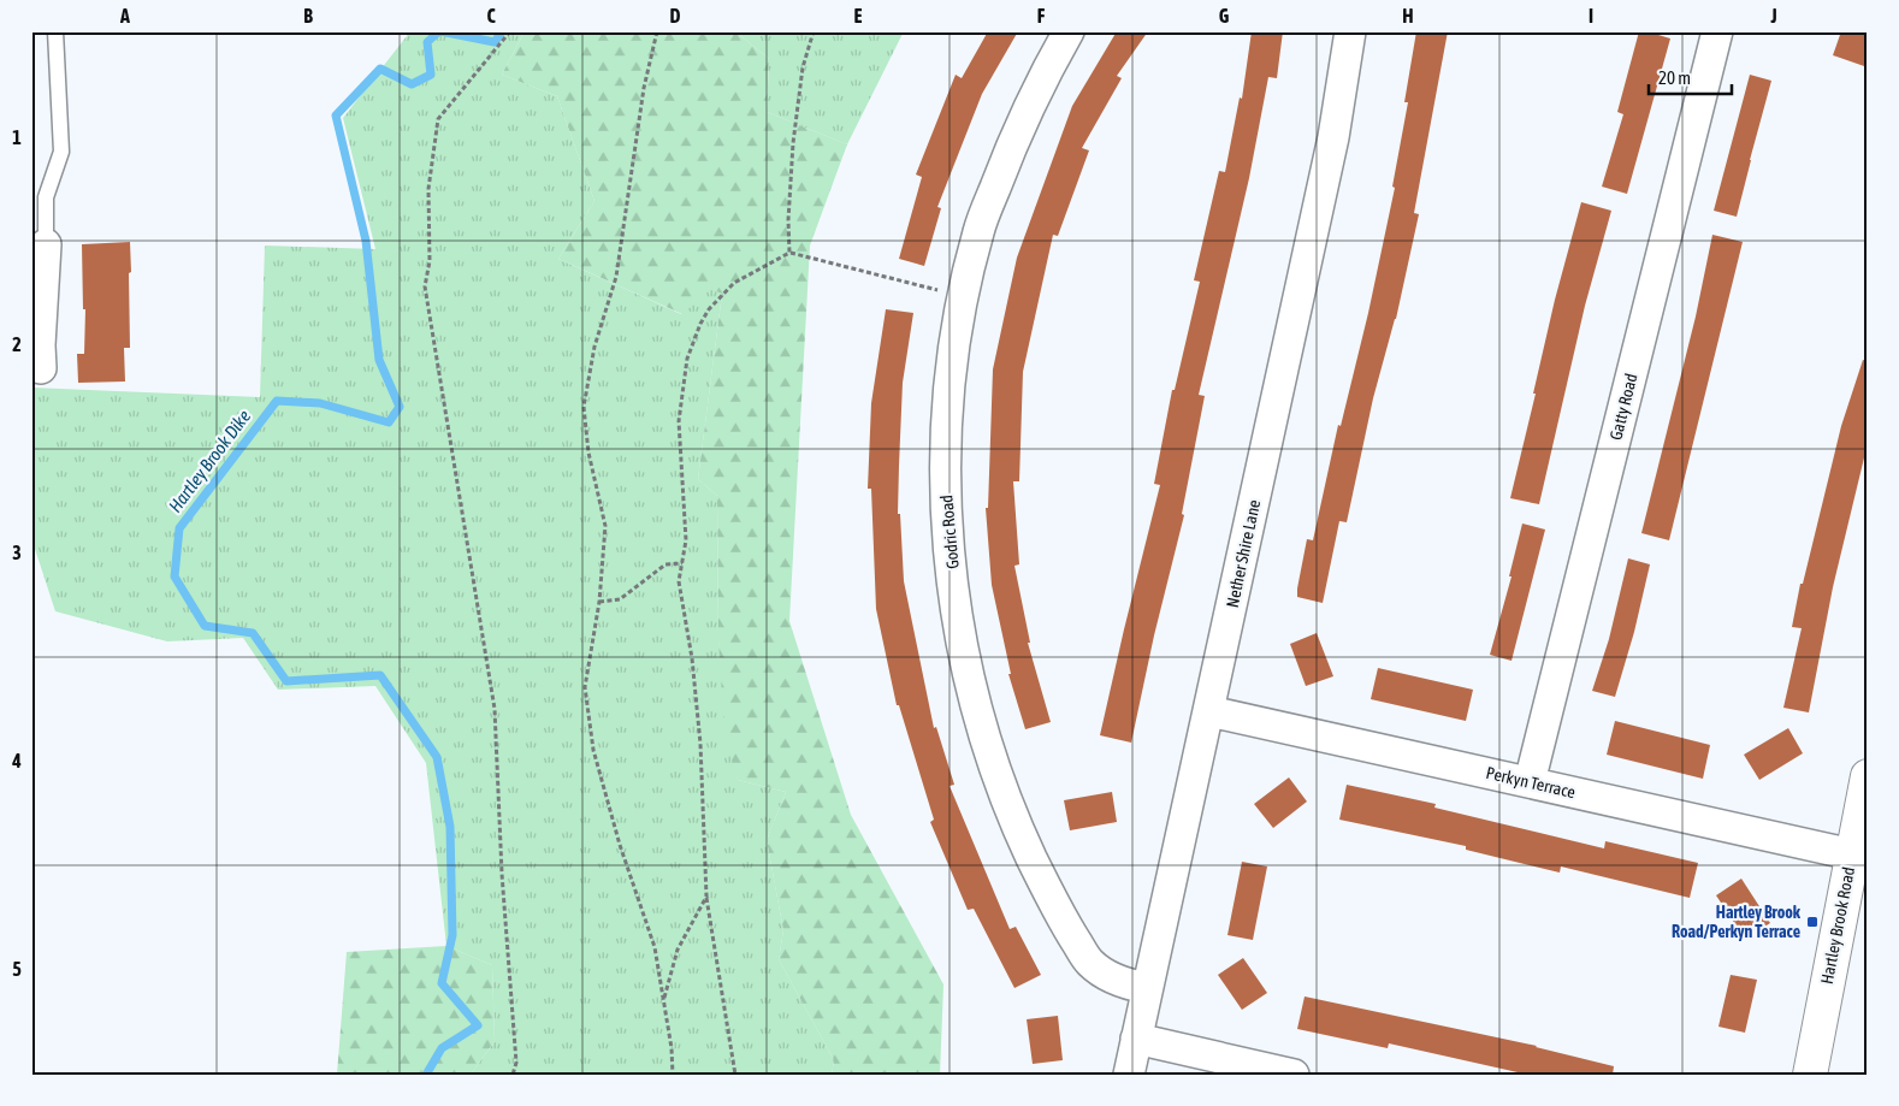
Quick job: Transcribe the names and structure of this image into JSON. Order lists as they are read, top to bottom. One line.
{"streets":{"street":["Gatty Road","Godric Road","Nether Shire Lane","Perkyn Terrace","Hartley Brook Road"]},"crossings":[["Gatty Road","Perkyn Terrace"],["Godric Road","Nether Shire Lane"],["Nether Shire Lane","Perkyn Terrace"],["Perkyn Terrace","Hartley Brook Road"]],"water":["Hartley Brook Dike"],"places":{"transit":["Hartley Brook Road/Perkyn Terrace"]},"scale_bar":"20 m","grid":{"columns":["A","B","C","D","E","F","G","H","I","J"],"rows":["1","2","3","4","5"]}}
